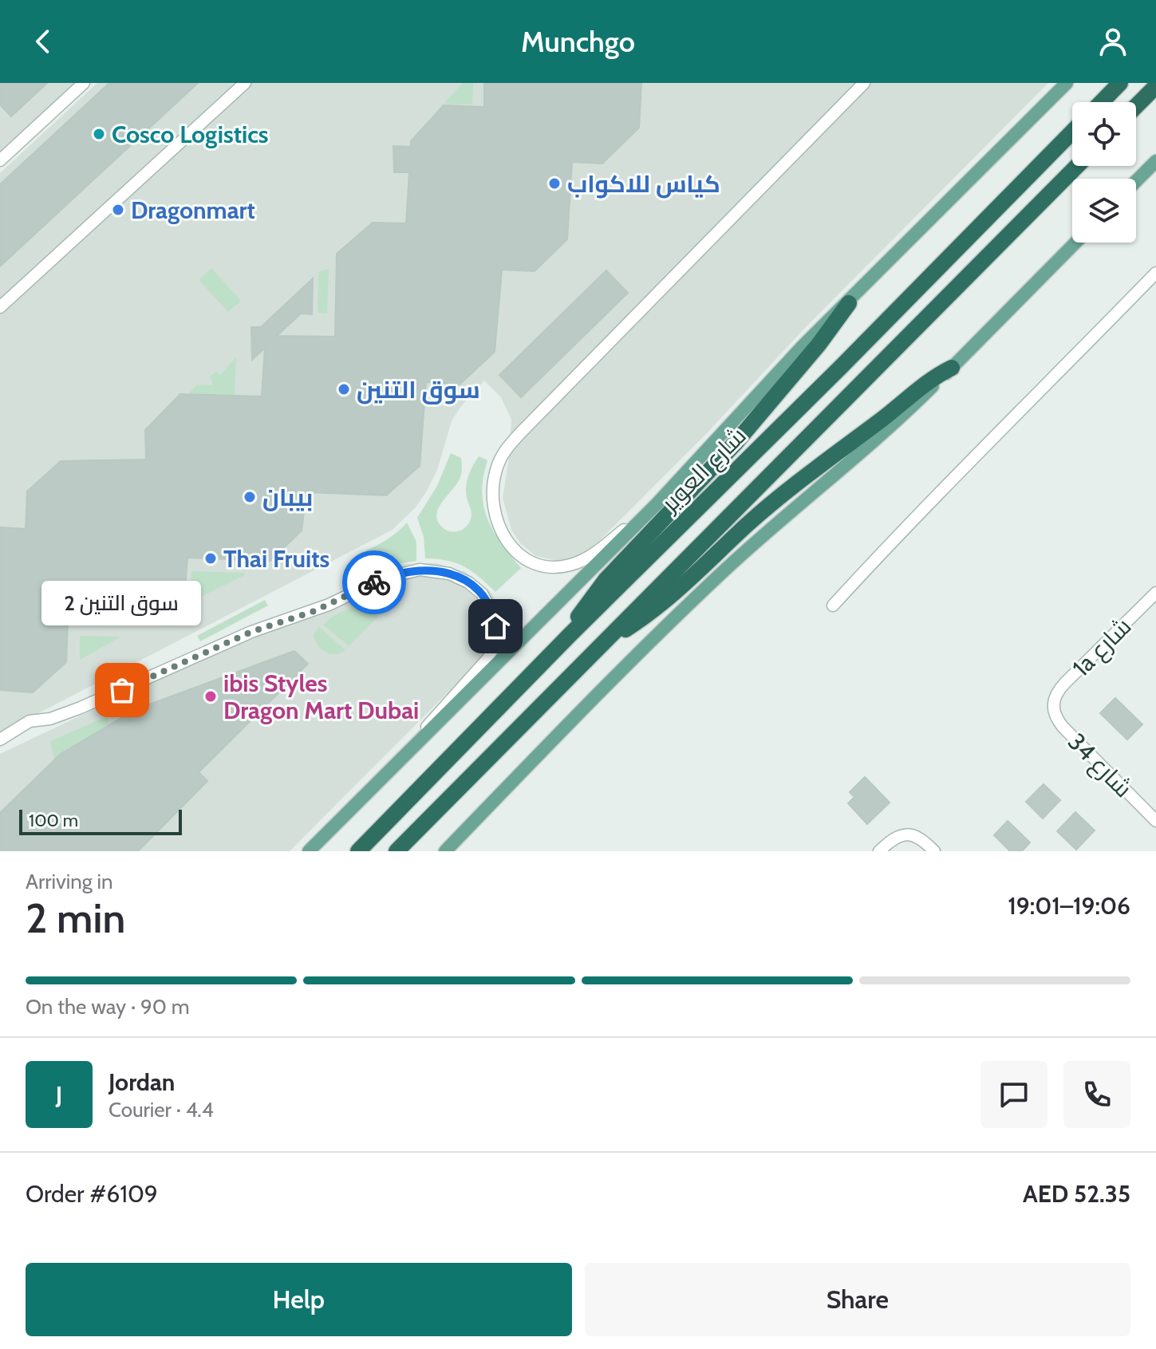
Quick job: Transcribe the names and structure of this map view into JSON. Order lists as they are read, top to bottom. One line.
{"streets":{"highway":["شارع العوير"],"street":["1a شارع","شارع 34"]},"crossings":[["1a شارع","شارع 34"]],"places":["Cosco Logistics","كياس للاكواب","Dragonmart","سوق التنين","بيبان","Thai Fruits","سوق التنين 2","ibis Styles Dragon Mart Dubai"],"scale_bar":"100 m","page":{"header":"Munchgo","bubble":"سوق التنين 2","scale":"100 m","heading":["2 min","Arriving in","19:01–19:06"],"panel":["Jordan","Courier · 4.4","Order #6109","AED 52.35"],"bar":"On the way · 90 m","round":"J","buttons":["Help","Share"]}}
